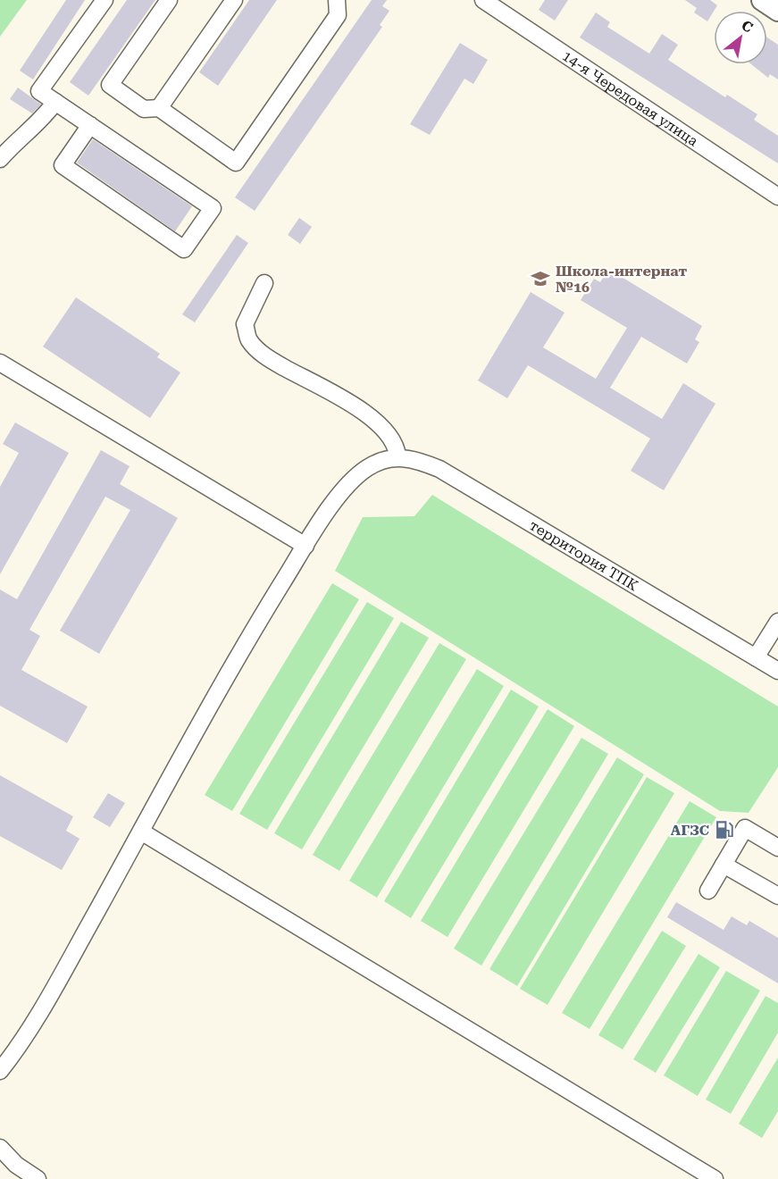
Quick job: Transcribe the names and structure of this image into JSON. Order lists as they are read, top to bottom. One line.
{"streets":{"street":["14-я Чередовая улица","территория ТПК"]},"places":{"school or university":["Школа-интернат №16"],"fuel station":["АГЗС"]},"north":"top right"}
